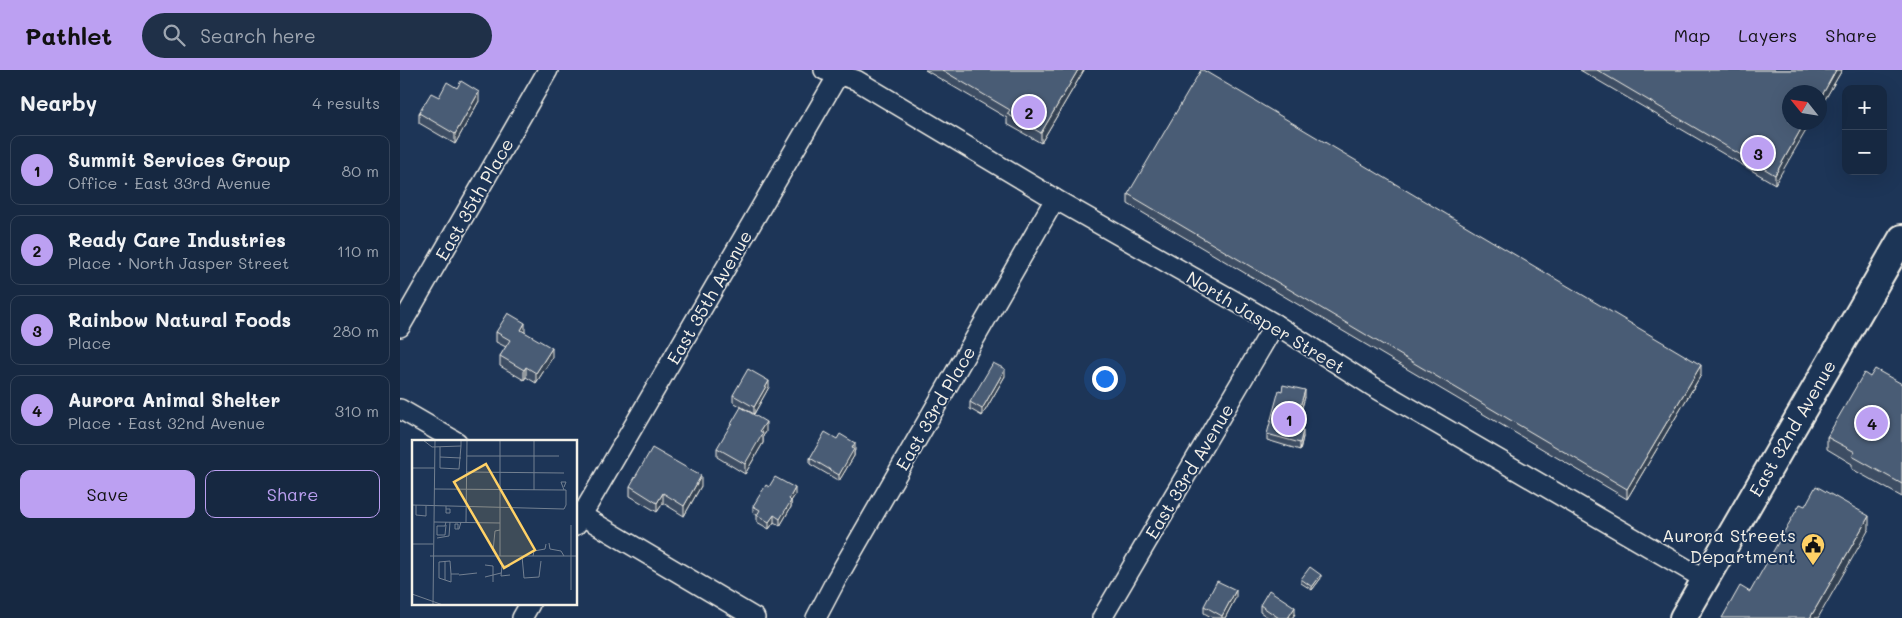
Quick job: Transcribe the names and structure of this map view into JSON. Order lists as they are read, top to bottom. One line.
{"streets":{"street":["East 35th Place","East 35th Avenue","North Jasper Street","East 33rd Place","East 32nd Avenue","East 33rd Avenue"]},"crossings":[["East 35th Avenue","North Jasper Street"],["North Jasper Street","East 33rd Place"],["North Jasper Street","East 32nd Avenue"],["North Jasper Street","East 33rd Avenue"]],"places":{"public building":["Aurora Streets Department"]},"north":"top left","page":{"header":"Pathlet","search":"Search here","nav":["Map","Layers","Share"],"heading":["Nearby","4 results"],"map_buttons":["+","−"],"pins":["2","3","1","4"],"list":[{"mark":"1","name":"Summit Services Group","note":"Office · East 33rd Avenue","value":"80 m"},{"mark":"2","name":"Ready Care Industries","note":"Place · North Jasper Street","value":"110 m"},{"mark":"3","name":"Rainbow Natural Foods","note":"Place","value":"280 m"},{"mark":"4","name":"Aurora Animal Shelter","note":"Place · East 32nd Avenue","value":"310 m"}],"buttons":["Save","Share"]}}
